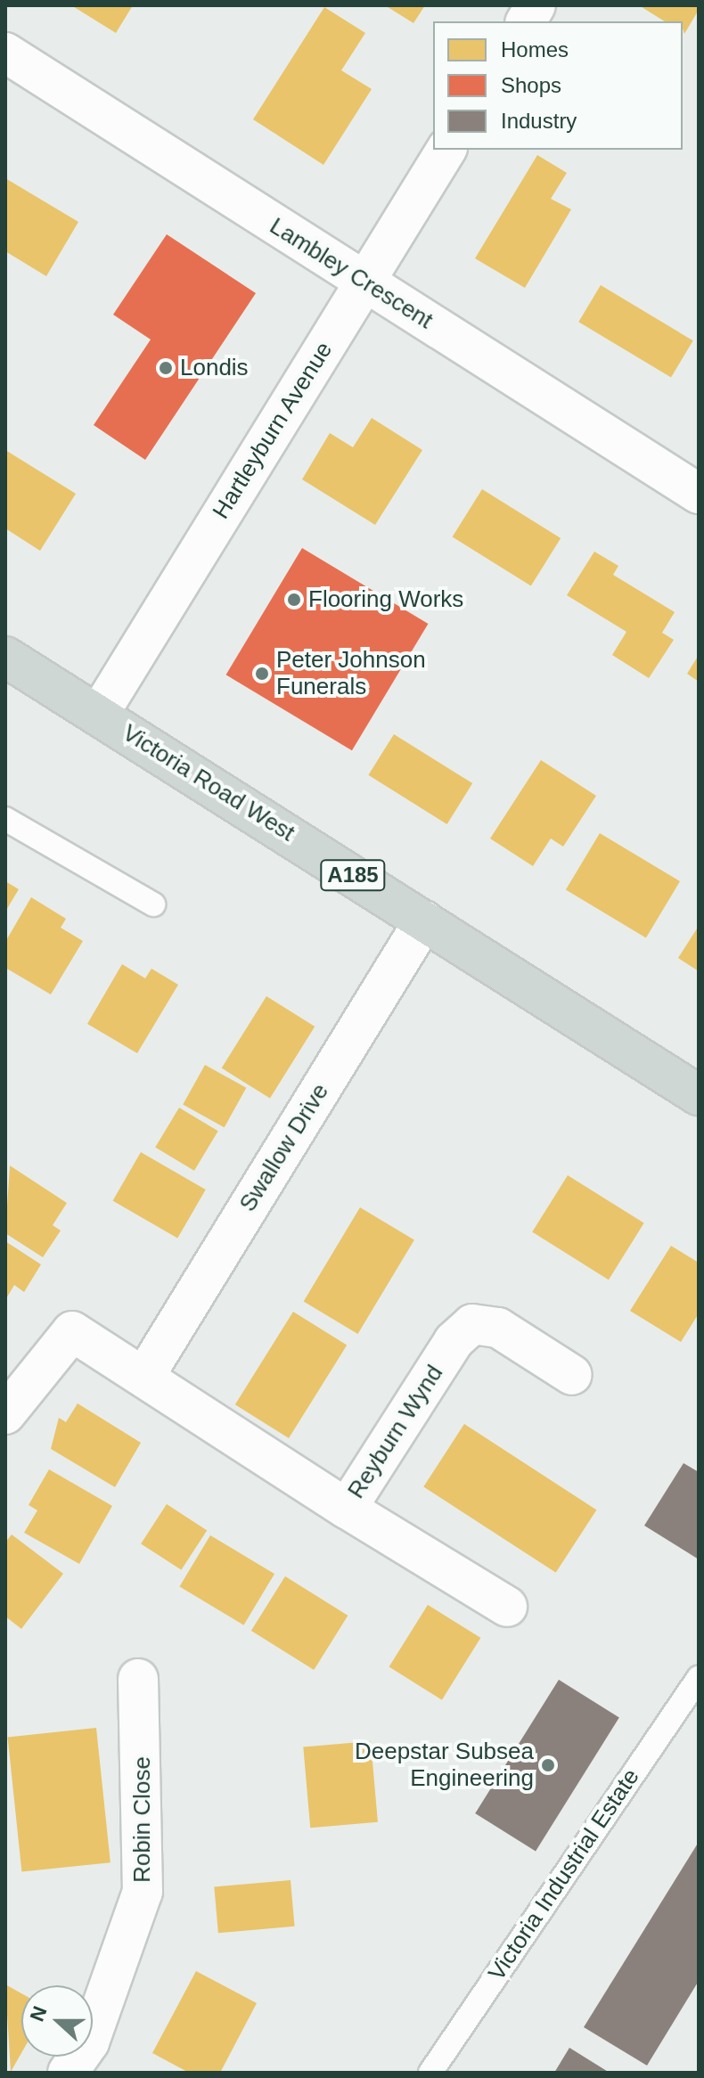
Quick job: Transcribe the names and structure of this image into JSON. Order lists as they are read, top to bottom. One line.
{"streets":{"main road":["Victoria Road West","A185"],"street":["Lambley Crescent","Hartleyburn Avenue","Swallow Drive","Reyburn Wynd","Robin Close"],"lane":["Victoria Industrial Estate"]},"crossings":[["Lambley Crescent","Hartleyburn Avenue"],["Hartleyburn Avenue","Victoria Road West"],["Victoria Road West","Swallow Drive"],["Swallow Drive","Reyburn Wynd"]],"places":["Londis","Flooring Works","Peter Johnson Funerals","Deepstar Subsea Engineering"],"legend":["Homes","Shops","Industry"],"north":"left"}
